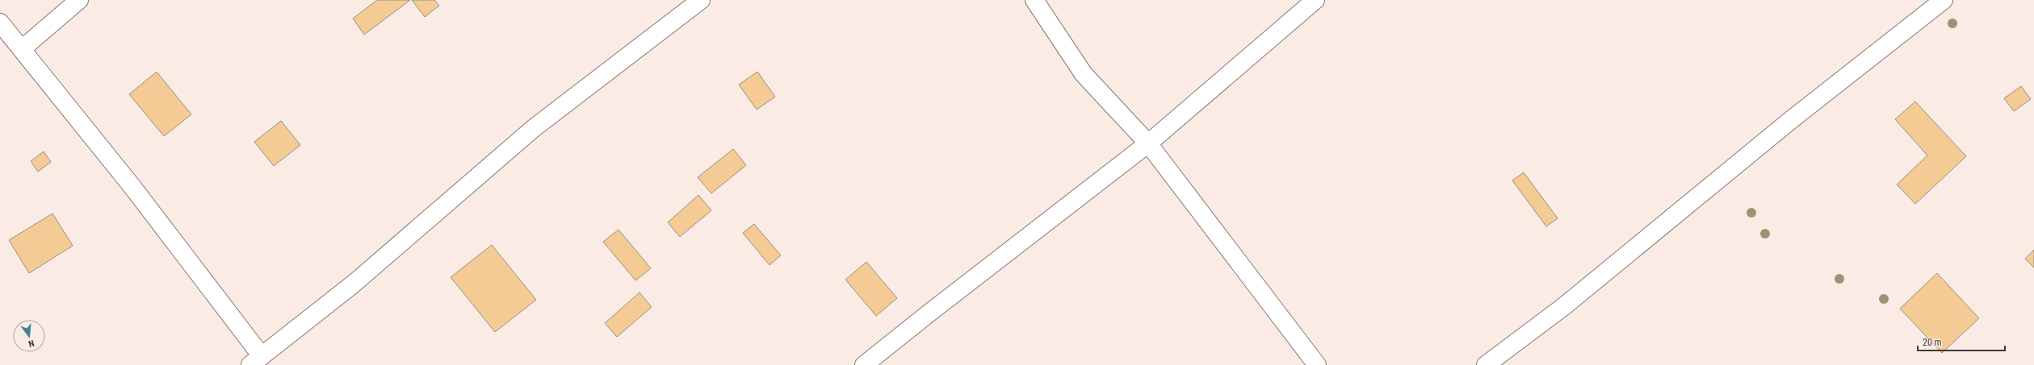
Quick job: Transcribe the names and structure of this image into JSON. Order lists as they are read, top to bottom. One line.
{"scale_bar":"20 m","north":"bottom"}
